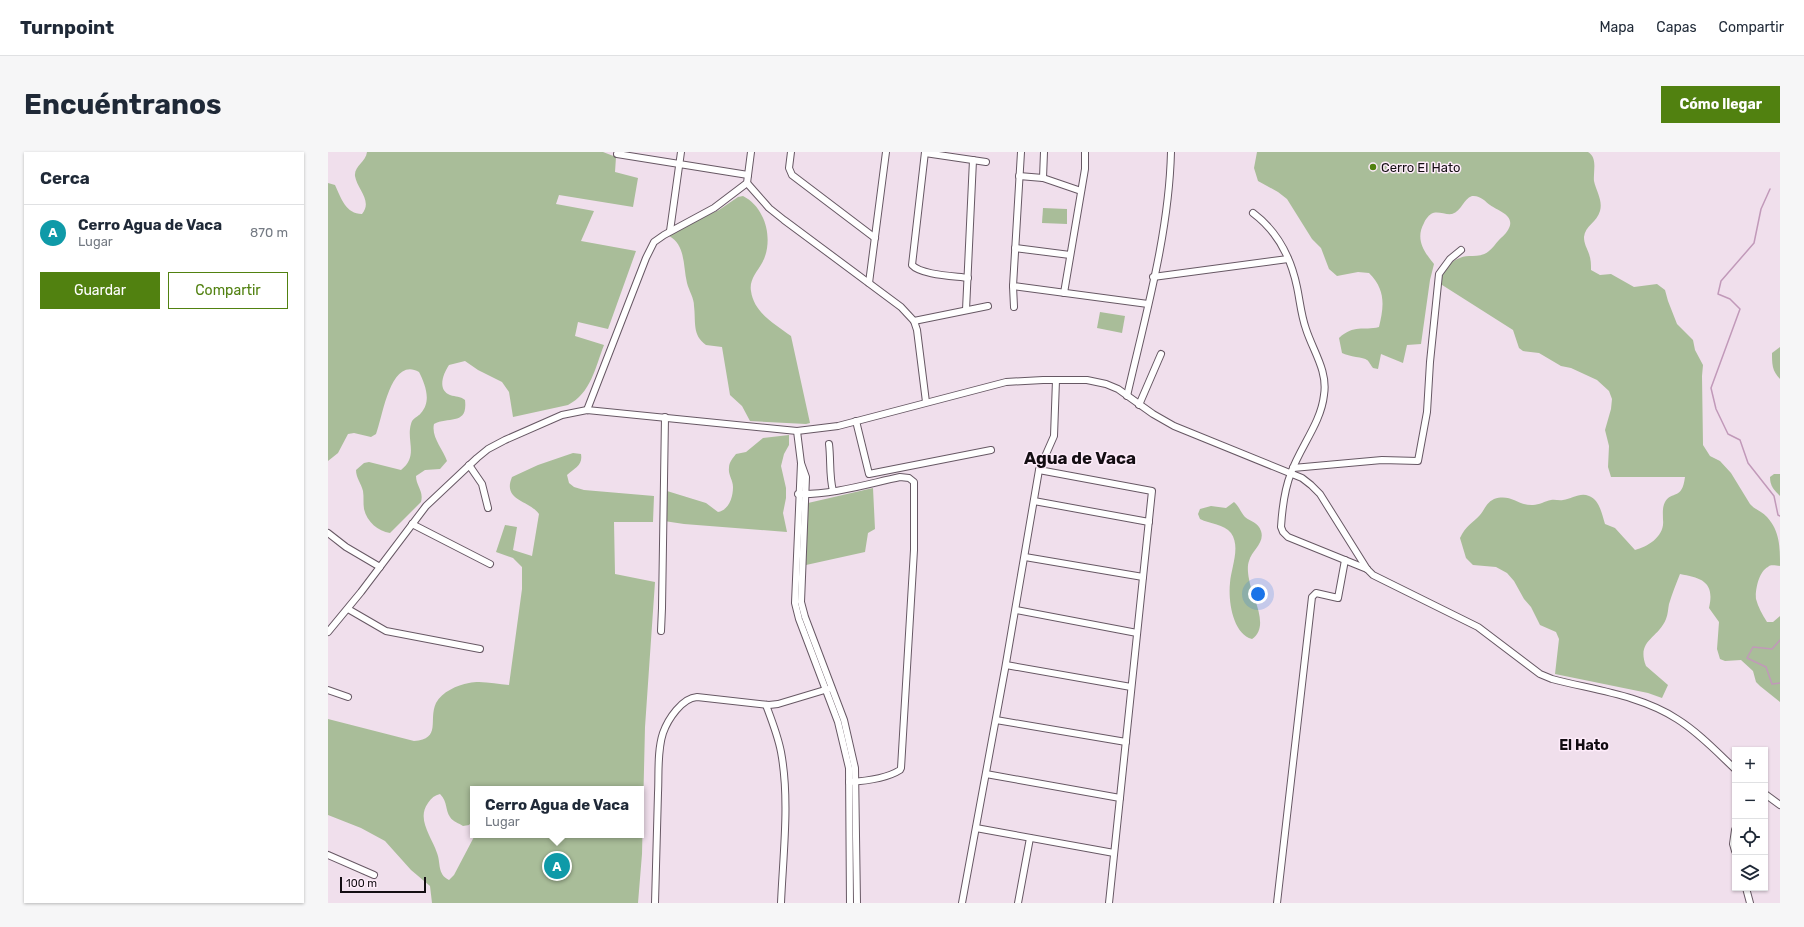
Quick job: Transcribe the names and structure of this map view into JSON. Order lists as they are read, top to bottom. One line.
{"districts":["Agua de Vaca","El Hato"],"places":["Cerro El Hato"],"scale_bar":"100 m","page":{"header":"Turnpoint","nav":["Mapa","Capas","Compartir"],"buttons":["Cómo llegar",["Guardar","Compartir"]],"title":"Encuéntranos","heading":"Cerca","list":[{"mark":"A","name":"Cerro Agua de Vaca","note":"Lugar","value":"870 m"}],"map_buttons":["+","−"],"popup":["Cerro Agua de Vaca","Lugar"],"pins":"A","scale":"100 m"}}
